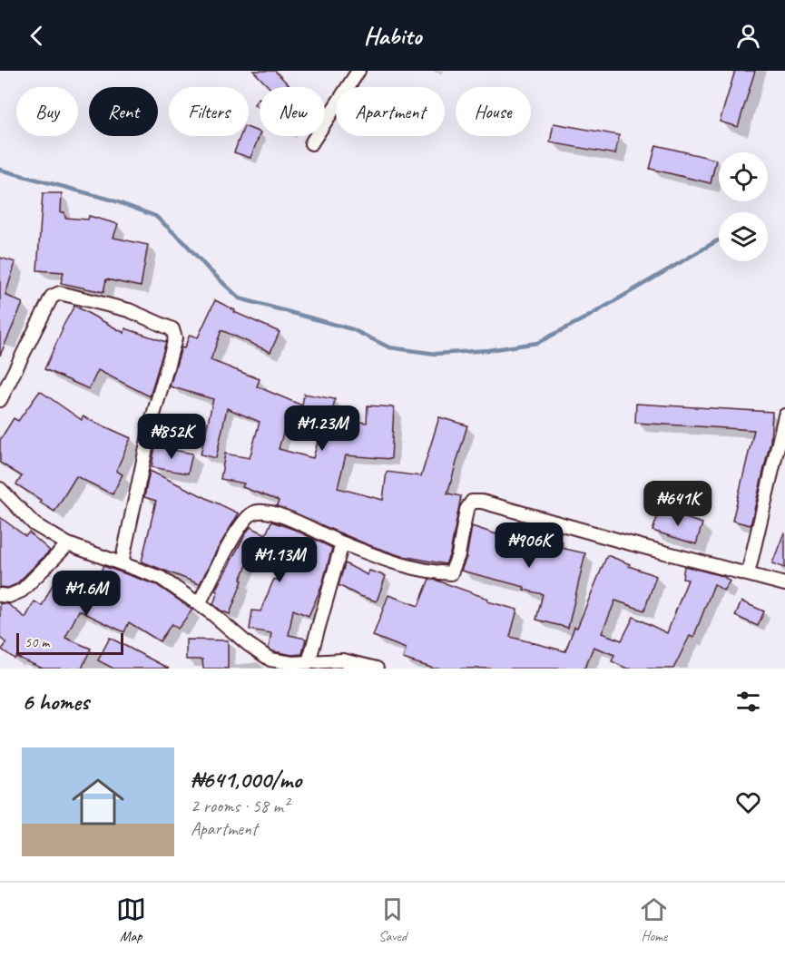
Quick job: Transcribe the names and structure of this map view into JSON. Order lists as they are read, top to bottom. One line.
{"scale_bar":"50 m","page":{"header":"Habito","chip":["Buy","Rent","Filters","New","Apartment","House"],"price":["₦1.23M","₦852K","₦641K","₦906K","₦1.13M","₦1.6M"],"scale":"50 m","heading":"6 homes","list":[{"name":"₦641,000/mo","note":"2 rooms · 58 m² · Apartment"}],"tabs":["Map","Saved","Home"]}}
